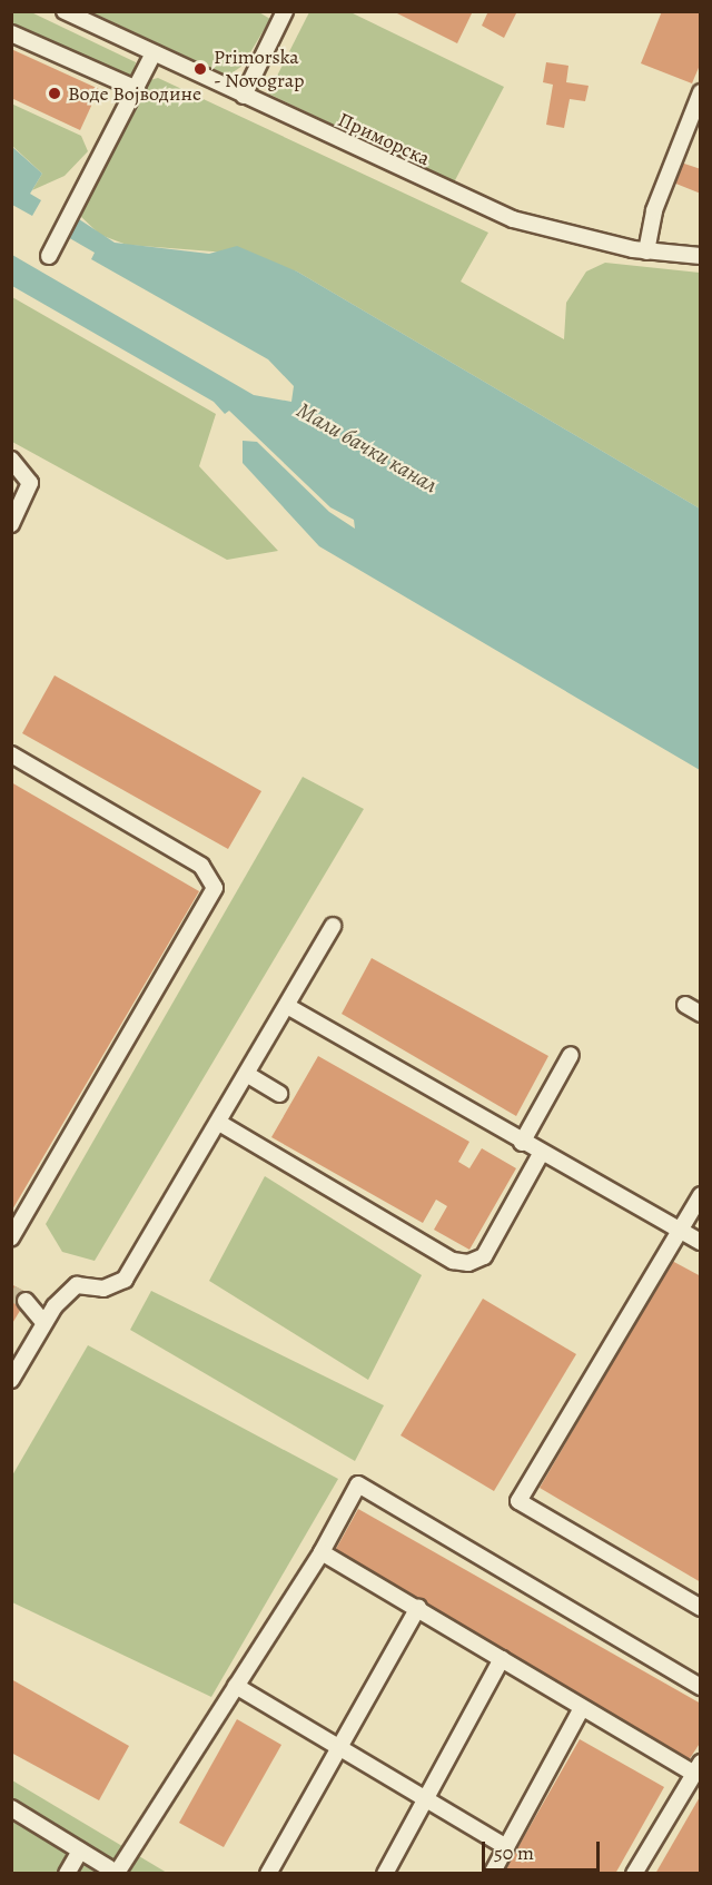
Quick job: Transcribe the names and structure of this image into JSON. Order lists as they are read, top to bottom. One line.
{"streets":{"street":["Приморска"]},"water":["Мали бачки канал"],"places":["Primorska - Novograp","Воде Војводине"],"scale_bar":"50 m"}
